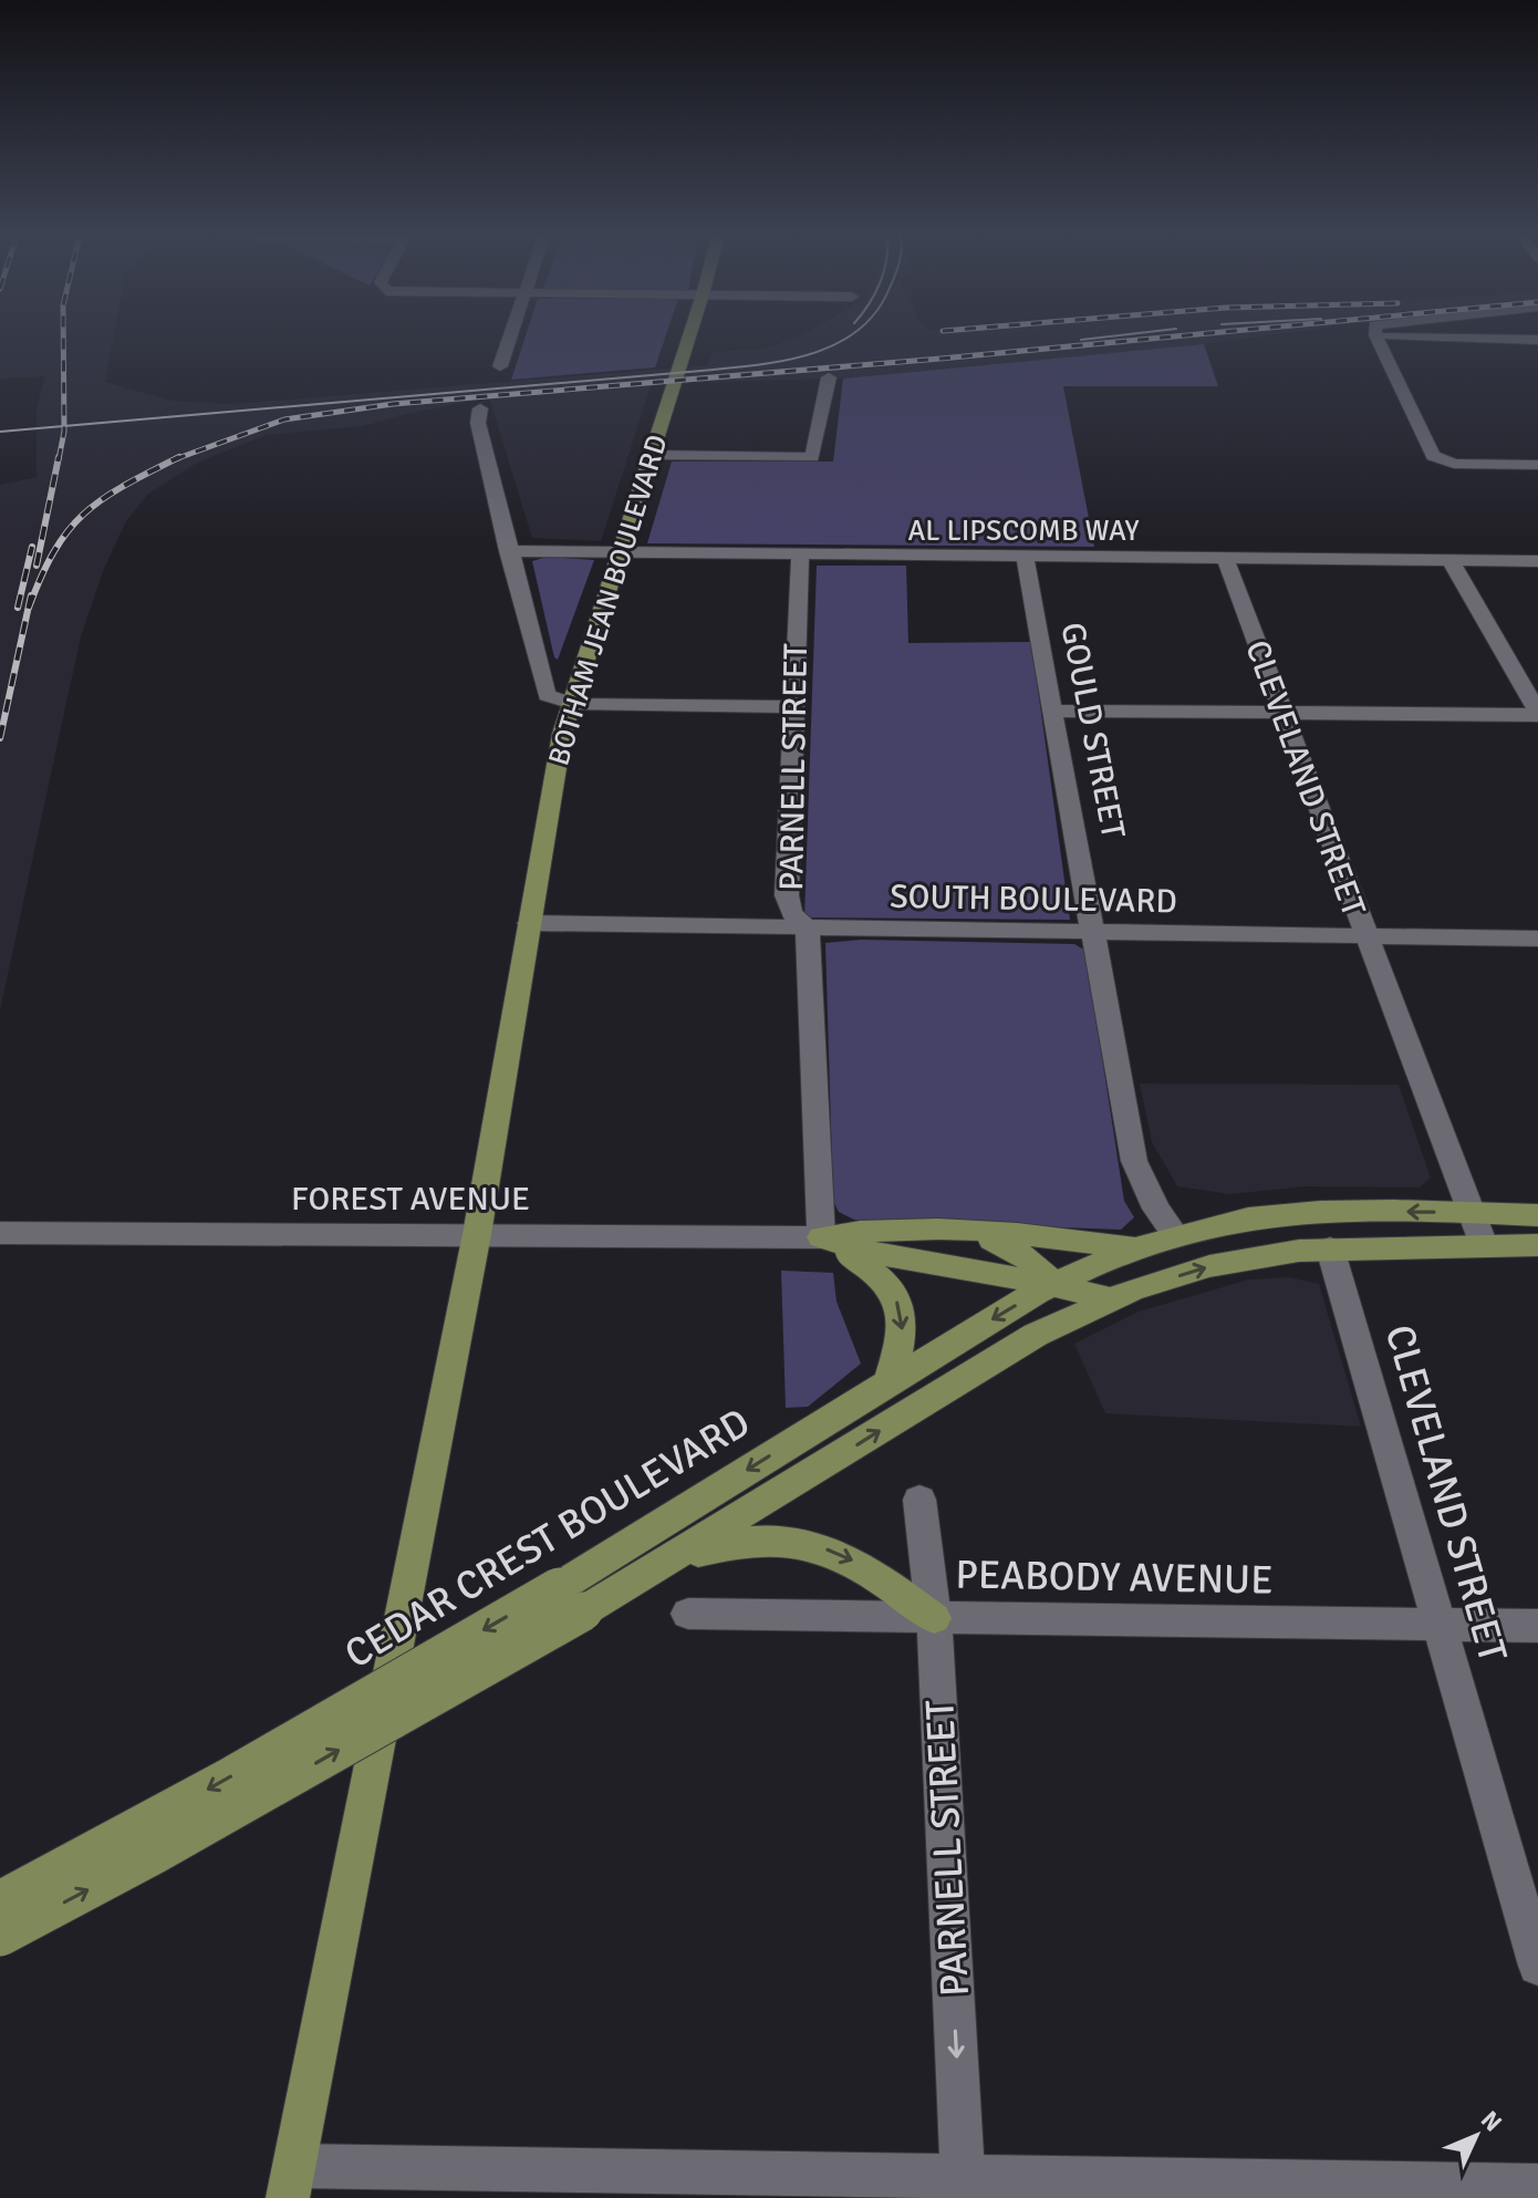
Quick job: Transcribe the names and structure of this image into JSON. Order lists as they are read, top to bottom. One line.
{"streets":{"main road":["BOTHAM JEAN BOULEVARD","CEDAR CREST BOULEVARD"],"street":["AL LIPSCOMB WAY","GOULD STREET","PARNELL STREET","CLEVELAND STREET","SOUTH BOULEVARD","FOREST AVENUE","PEABODY AVENUE"]},"crossings":[["AL LIPSCOMB WAY","BOTHAM JEAN BOULEVARD"],["AL LIPSCOMB WAY","GOULD STREET"],["AL LIPSCOMB WAY","PARNELL STREET"],["AL LIPSCOMB WAY","CLEVELAND STREET"],["BOTHAM JEAN BOULEVARD","SOUTH BOULEVARD"],["BOTHAM JEAN BOULEVARD","FOREST AVENUE"],["GOULD STREET","SOUTH BOULEVARD"],["GOULD STREET","CEDAR CREST BOULEVARD"],["PARNELL STREET","SOUTH BOULEVARD"],["PARNELL STREET","FOREST AVENUE"],["PARNELL STREET","PEABODY AVENUE"],["CLEVELAND STREET","SOUTH BOULEVARD"],["CLEVELAND STREET","CEDAR CREST BOULEVARD"],["CLEVELAND STREET","PEABODY AVENUE"]],"one_way":["PARNELL STREET"],"north":"top right"}
